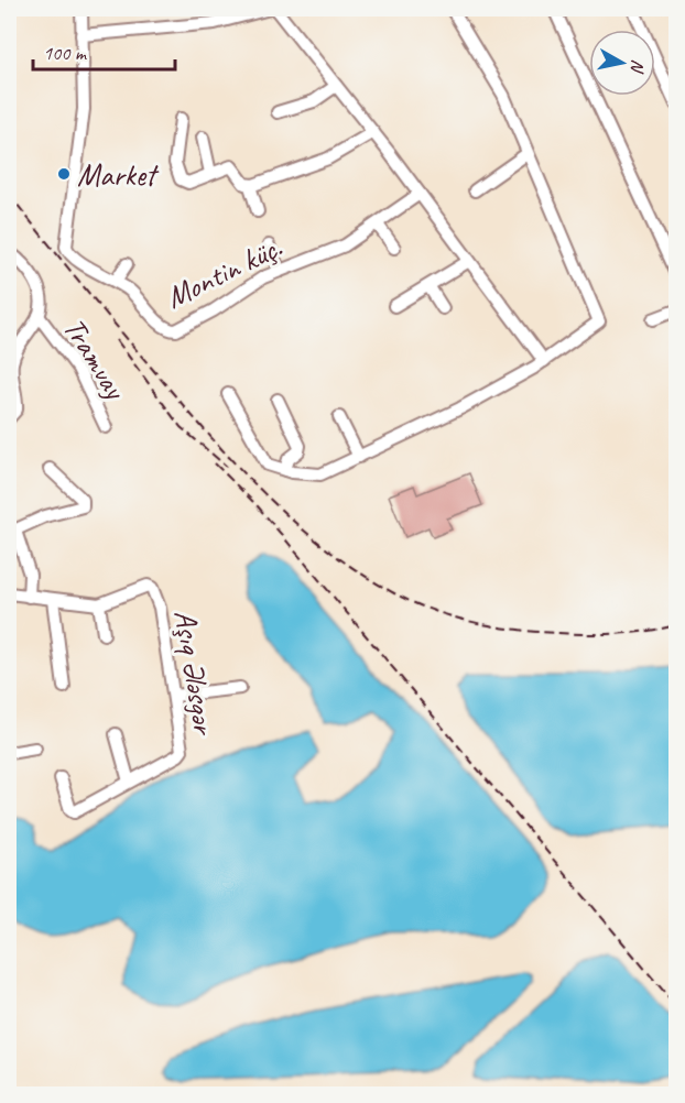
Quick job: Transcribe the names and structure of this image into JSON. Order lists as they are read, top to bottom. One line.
{"streets":{"street":["Montin küç.","Tramvay","Aşıq Ələsgər"]},"places":["Market"],"scale_bar":"100 m","north":"right"}
